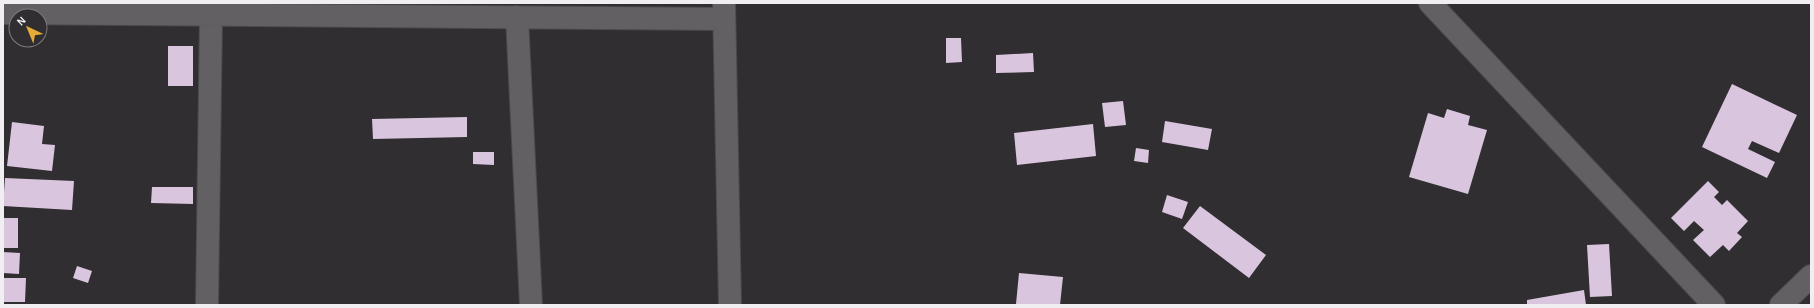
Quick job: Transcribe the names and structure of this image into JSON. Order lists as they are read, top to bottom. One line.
{"north":"top left"}
